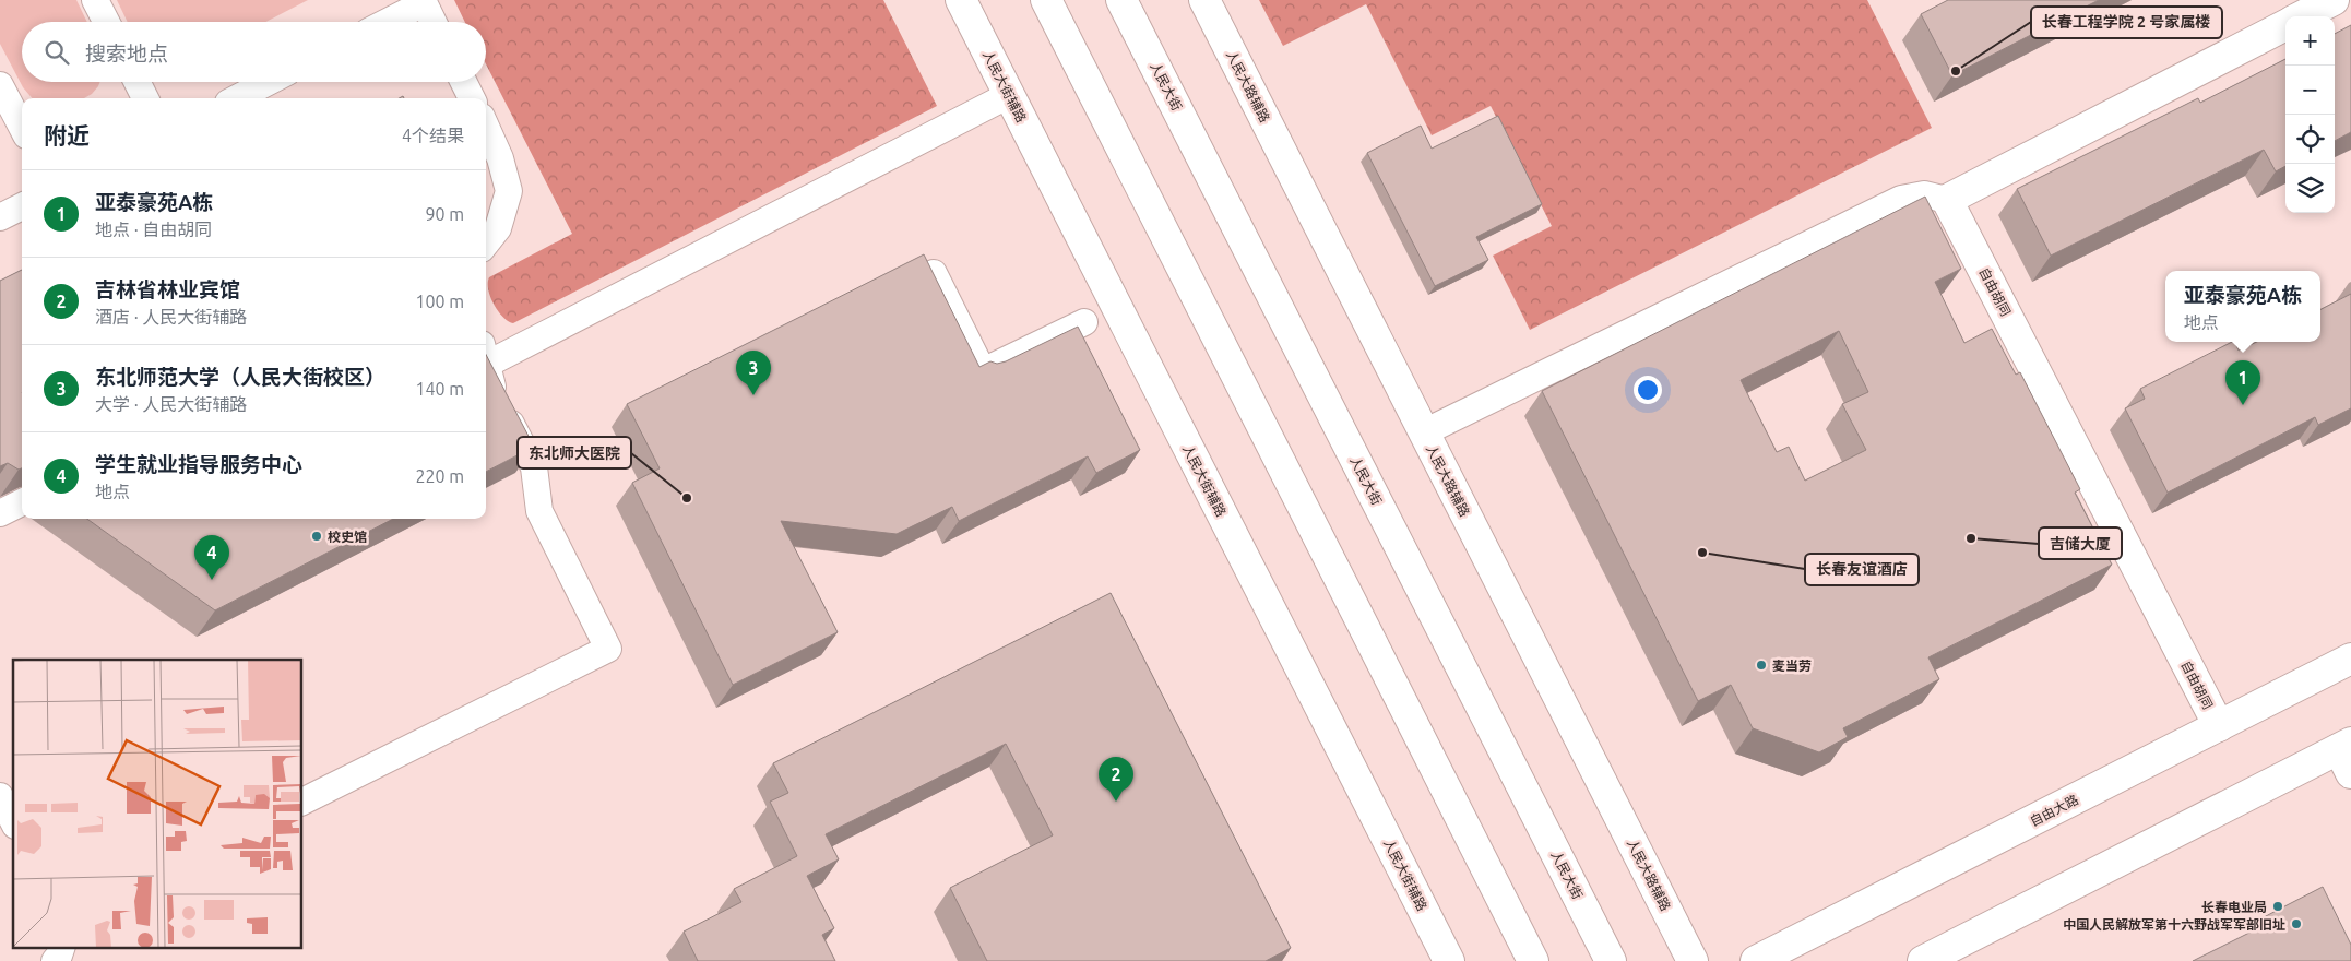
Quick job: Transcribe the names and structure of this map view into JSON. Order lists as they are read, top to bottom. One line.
{"streets":{"main road":["人民大街辅路","人民大街","人民大路辅路","自由胡同","自由大路"]},"crossings":[["自由胡同","自由大路"]],"places":["长春工程学院 2 号家属楼","东北师大医院","校史馆","吉储大厦","长春友谊酒店","麦当劳","长春电业局","中国人民解放军第十六野战军军部旧址"],"page":{"map_buttons":["+","−"],"search":"搜索地点","heading":["附近","4个结果"],"list":[{"mark":"1","name":"亚泰豪苑A栋","note":"地点 · 自由胡同","value":"90 m"},{"mark":"2","name":"吉林省林业宾馆","note":"酒店 · 人民大街辅路","value":"100 m"},{"mark":"3","name":"东北师范大学（人民大街校区）","note":"大学 · 人民大街辅路","value":"140 m"},{"mark":"4","name":"学生就业指导服务中心","note":"地点","value":"220 m"}],"popup":["亚泰豪苑A栋","地点"],"pins":["3","1","4","2"]}}
